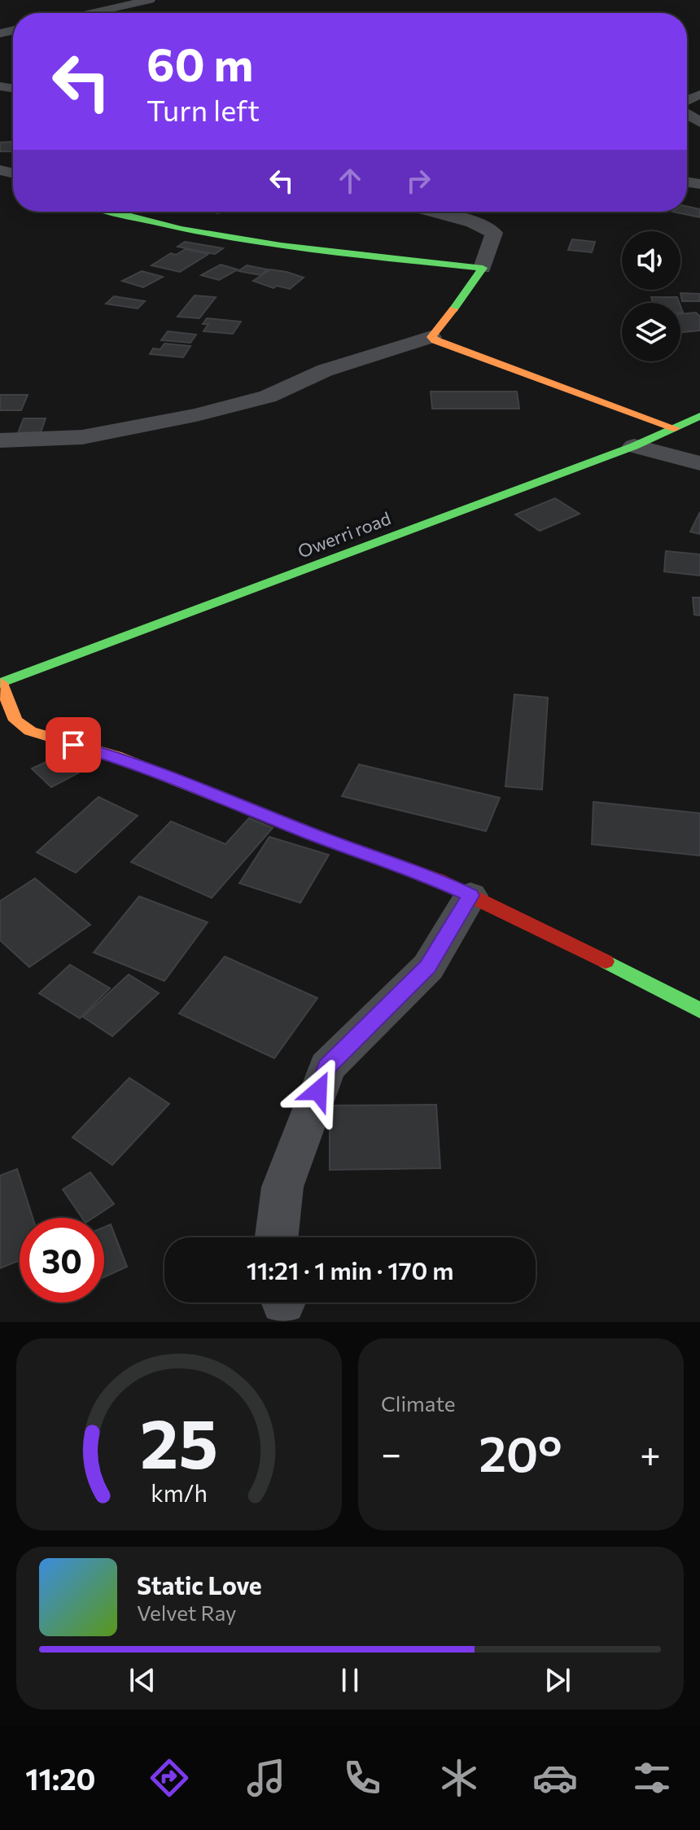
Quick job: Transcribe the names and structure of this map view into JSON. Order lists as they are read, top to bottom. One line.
{"streets":{"street":["Owerri road"]},"page":{"turn":["60 m","Turn left"],"limit":"30","trip":"11:21 · 1 min · 170 m","tile":"Climate","heat":["−","20°","+"],"song":["Static Love","Velvet Ray"],"tabs":"11:20","gauge":["25","km/h"]}}
